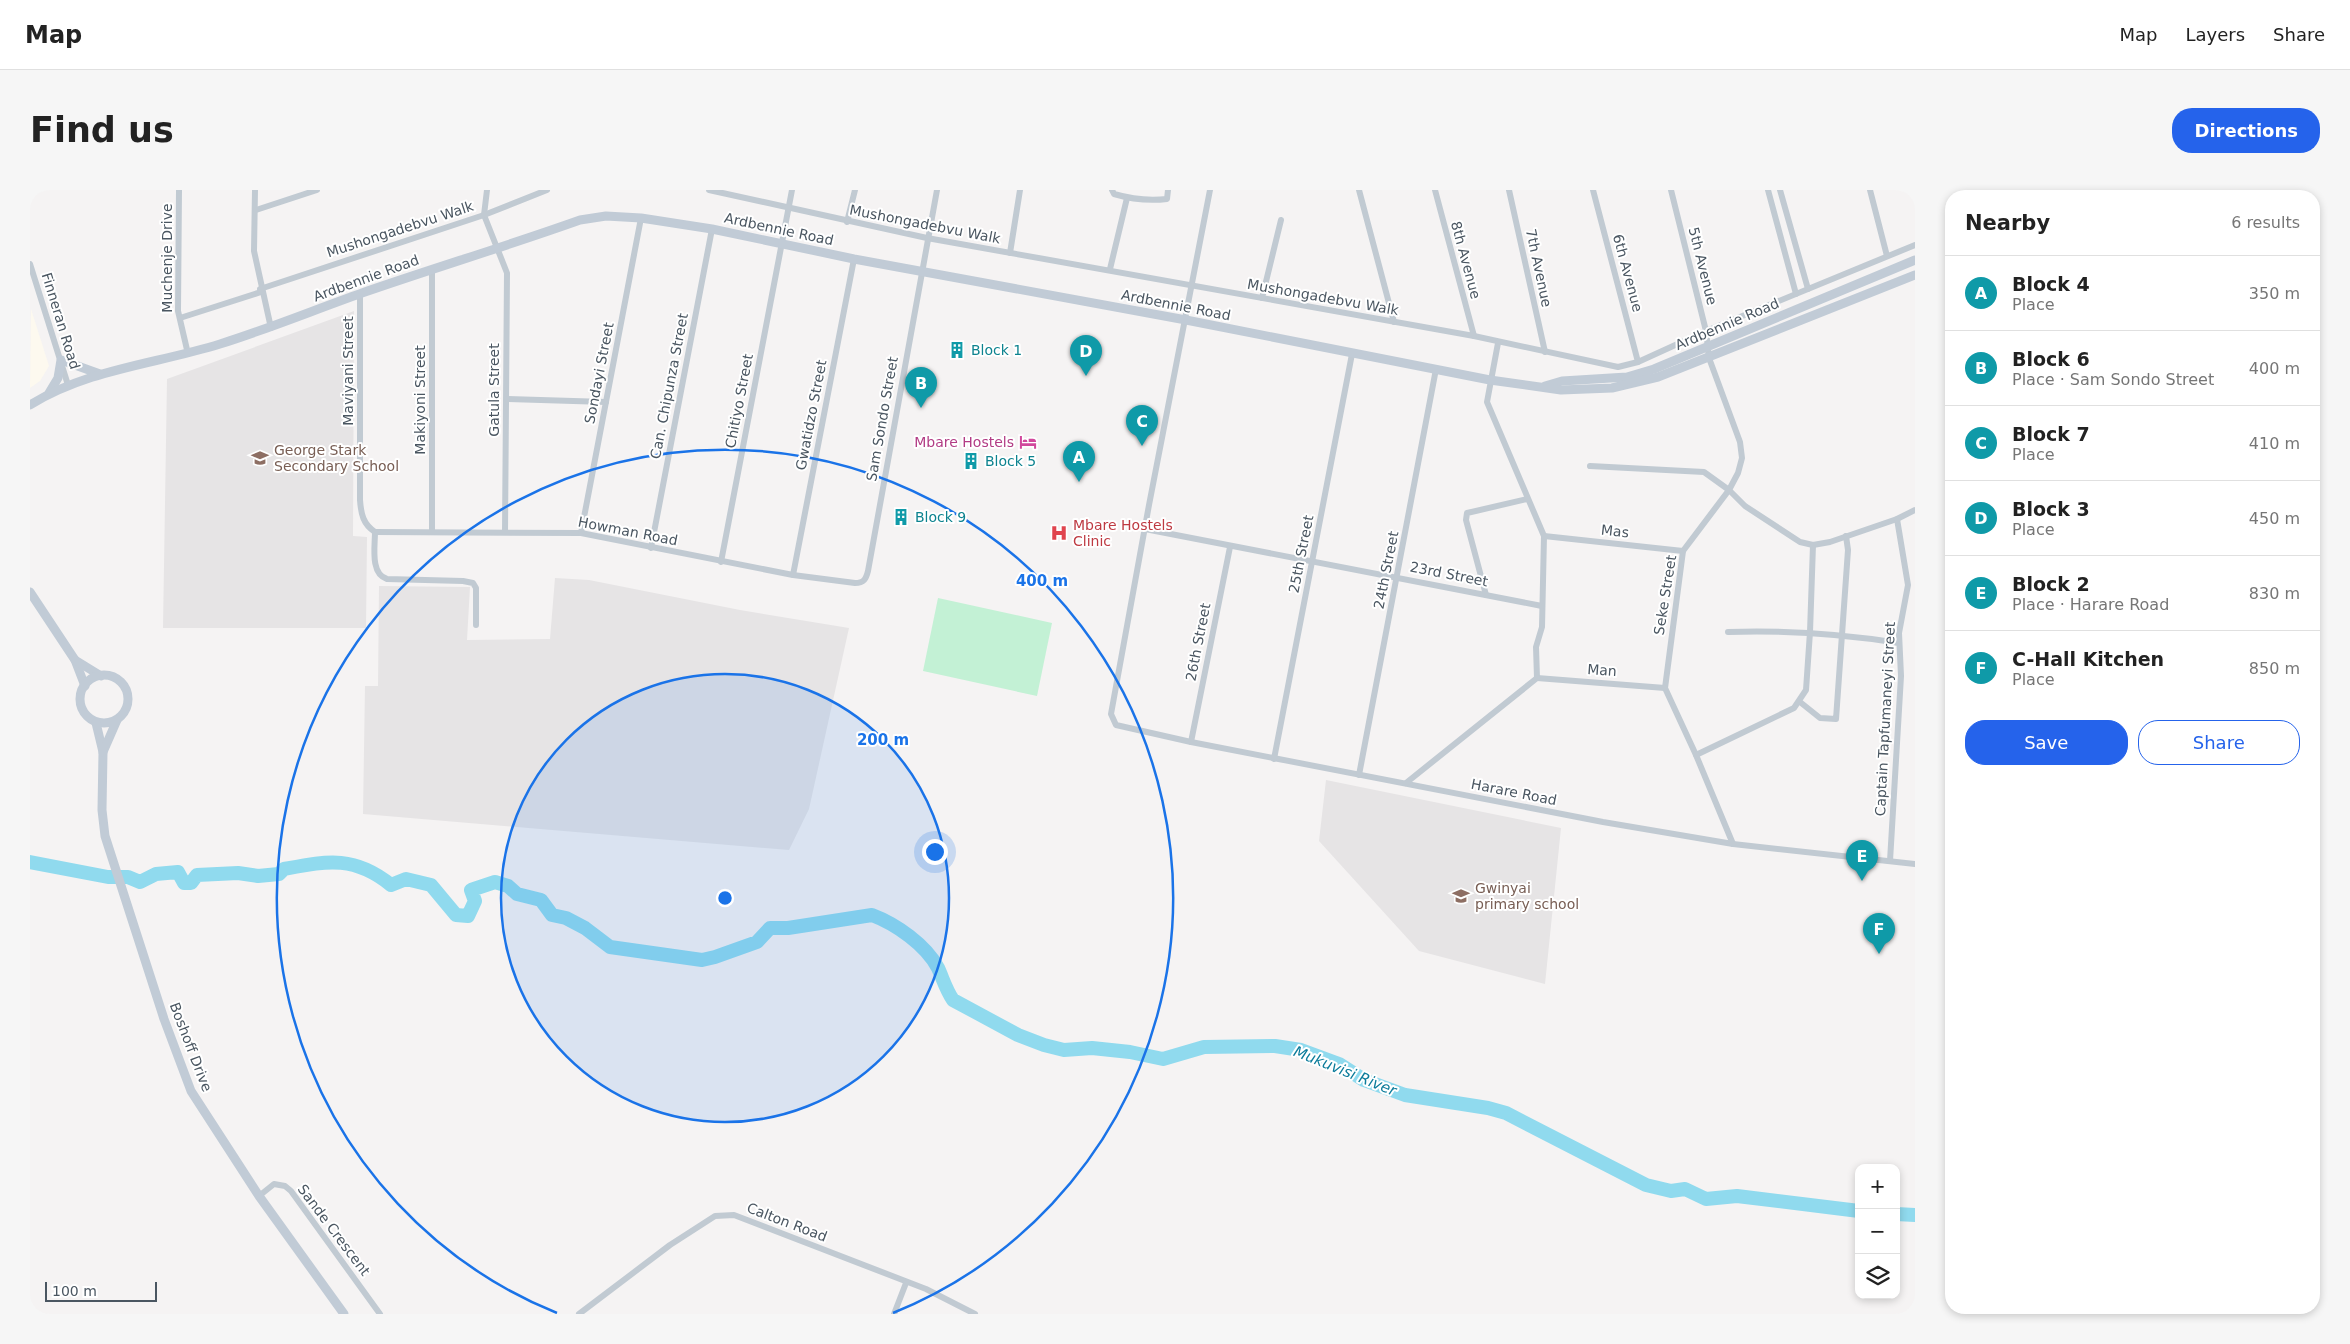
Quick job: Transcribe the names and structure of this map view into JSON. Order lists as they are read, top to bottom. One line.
{"streets":{"main road":["Ardbennie Road","Boshoff Drive"],"street":["Mushongadebvu Walk","Muchenje Drive","8th Avenue","5th Avenue","7th Avenue","6th Avenue","Finneran Road","Maviyani Street","Sondayi Street","Can. Chipunza Street","Gatula Street","Makiyoni Street","Chitiyo Street","Gwatidzo Street","Sam Sondo Street","Howman Road","Mas","25th Street","24th Street","23rd Street","Seke Street","26th Street","Man","Captain Tapfumaneyi Street","Harare Road","Calton Road","Sande Crescent"]},"crossings":[["Mushongadebvu Walk","Muchenje Drive"],["Mushongadebvu Walk","8th Avenue"],["Mushongadebvu Walk","5th Avenue"],["Mushongadebvu Walk","7th Avenue"],["Mushongadebvu Walk","6th Avenue"],["Mushongadebvu Walk","Gatula Street"],["Mushongadebvu Walk","Chitiyo Street"],["Mushongadebvu Walk","Sam Sondo Street"],["Ardbennie Road","Muchenje Drive"],["Ardbennie Road","5th Avenue"],["Ardbennie Road","Finneran Road"],["Ardbennie Road","Maviyani Street"],["Ardbennie Road","Sondayi Street"],["Ardbennie Road","Can. Chipunza Street"],["Ardbennie Road","Gatula Street"],["Ardbennie Road","Makiyoni Street"],["Ardbennie Road","Chitiyo Street"],["Ardbennie Road","Gwatidzo Street"],["Ardbennie Road","Sam Sondo Street"],["Ardbennie Road","25th Street"],["Ardbennie Road","24th Street"],["Ardbennie Road","Seke Street"],["5th Avenue","Seke Street"],["Maviyani Street","Howman Road"],["Sondayi Street","Howman Road"],["Can. Chipunza Street","Howman Road"],["Gatula Street","Howman Road"],["Makiyoni Street","Howman Road"],["Chitiyo Street","Howman Road"],["Gwatidzo Street","Howman Road"],["Sam Sondo Street","Howman Road"],["Mas","Seke Street"],["25th Street","23rd Street"],["25th Street","Harare Road"],["24th Street","23rd Street"],["24th Street","Harare Road"],["23rd Street","26th Street"],["23rd Street","Harare Road"],["Seke Street","Man"],["26th Street","Harare Road"],["Captain Tapfumaneyi Street","Harare Road"],["Boshoff Drive","Sande Crescent"]],"water":["Mukuvisi River"],"places":{"building":["Block 1","Block 5","Block 9"],"hotel":["Mbare Hostels"],"school or university":["George Stark Secondary School","Gwinyai primary school"],"hospital":["Mbare Hostels Clinic"]},"scale_bar":"100 m","page":{"header":"Map","nav":["Map","Layers","Share"],"buttons":["Directions",["Save","Share"]],"title":"Find us","heading":["Nearby","6 results"],"list":[{"mark":"A","name":"Block 4","note":"Place","value":"350 m"},{"mark":"B","name":"Block 6","note":"Place · Sam Sondo Street","value":"400 m"},{"mark":"C","name":"Block 7","note":"Place","value":"410 m"},{"mark":"D","name":"Block 3","note":"Place","value":"450 m"},{"mark":"E","name":"Block 2","note":"Place · Harare Road","value":"830 m"},{"mark":"F","name":"C-Hall Kitchen","note":"Place","value":"850 m"}],"pins":["D","B","C","A","E","F"],"map_buttons":["+","−"],"scale":"100 m"},"rings":["400 m","200 m"]}
